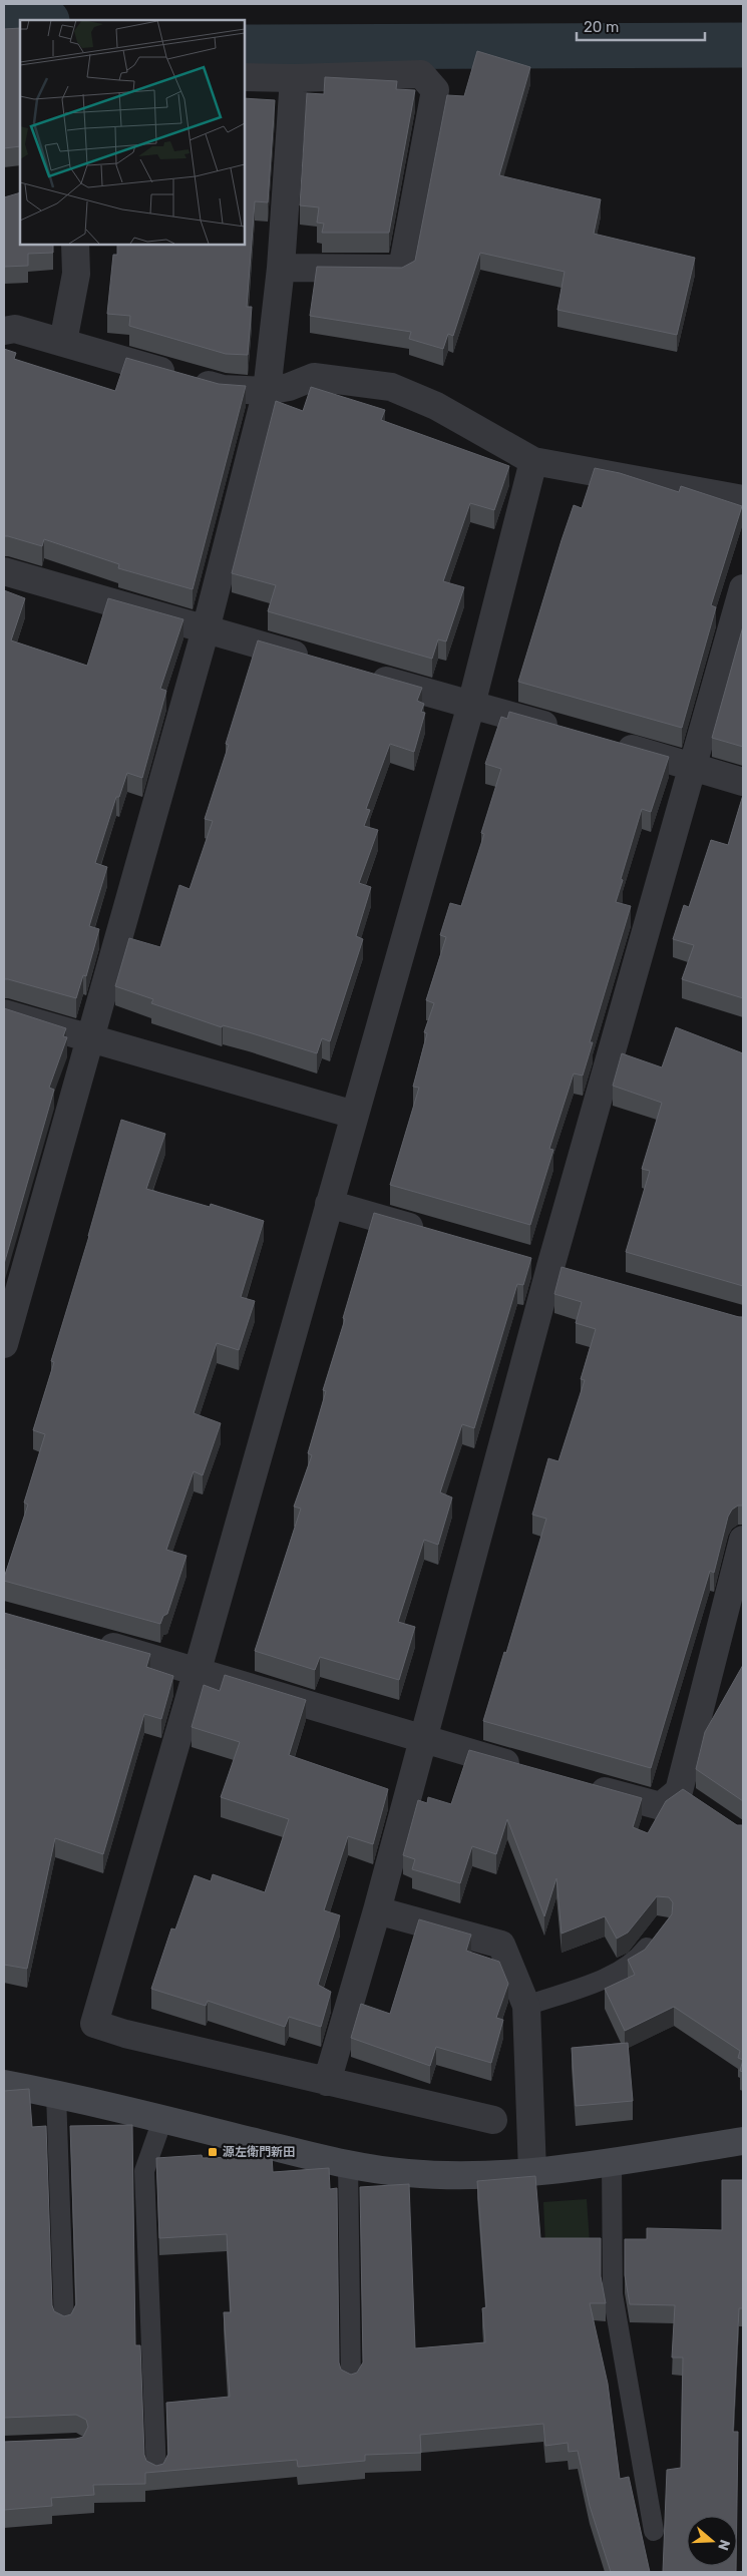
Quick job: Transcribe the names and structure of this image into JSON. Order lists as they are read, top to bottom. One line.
{"places":{"transit":["源左衛門新田"]},"scale_bar":"20 m","north":"right"}
